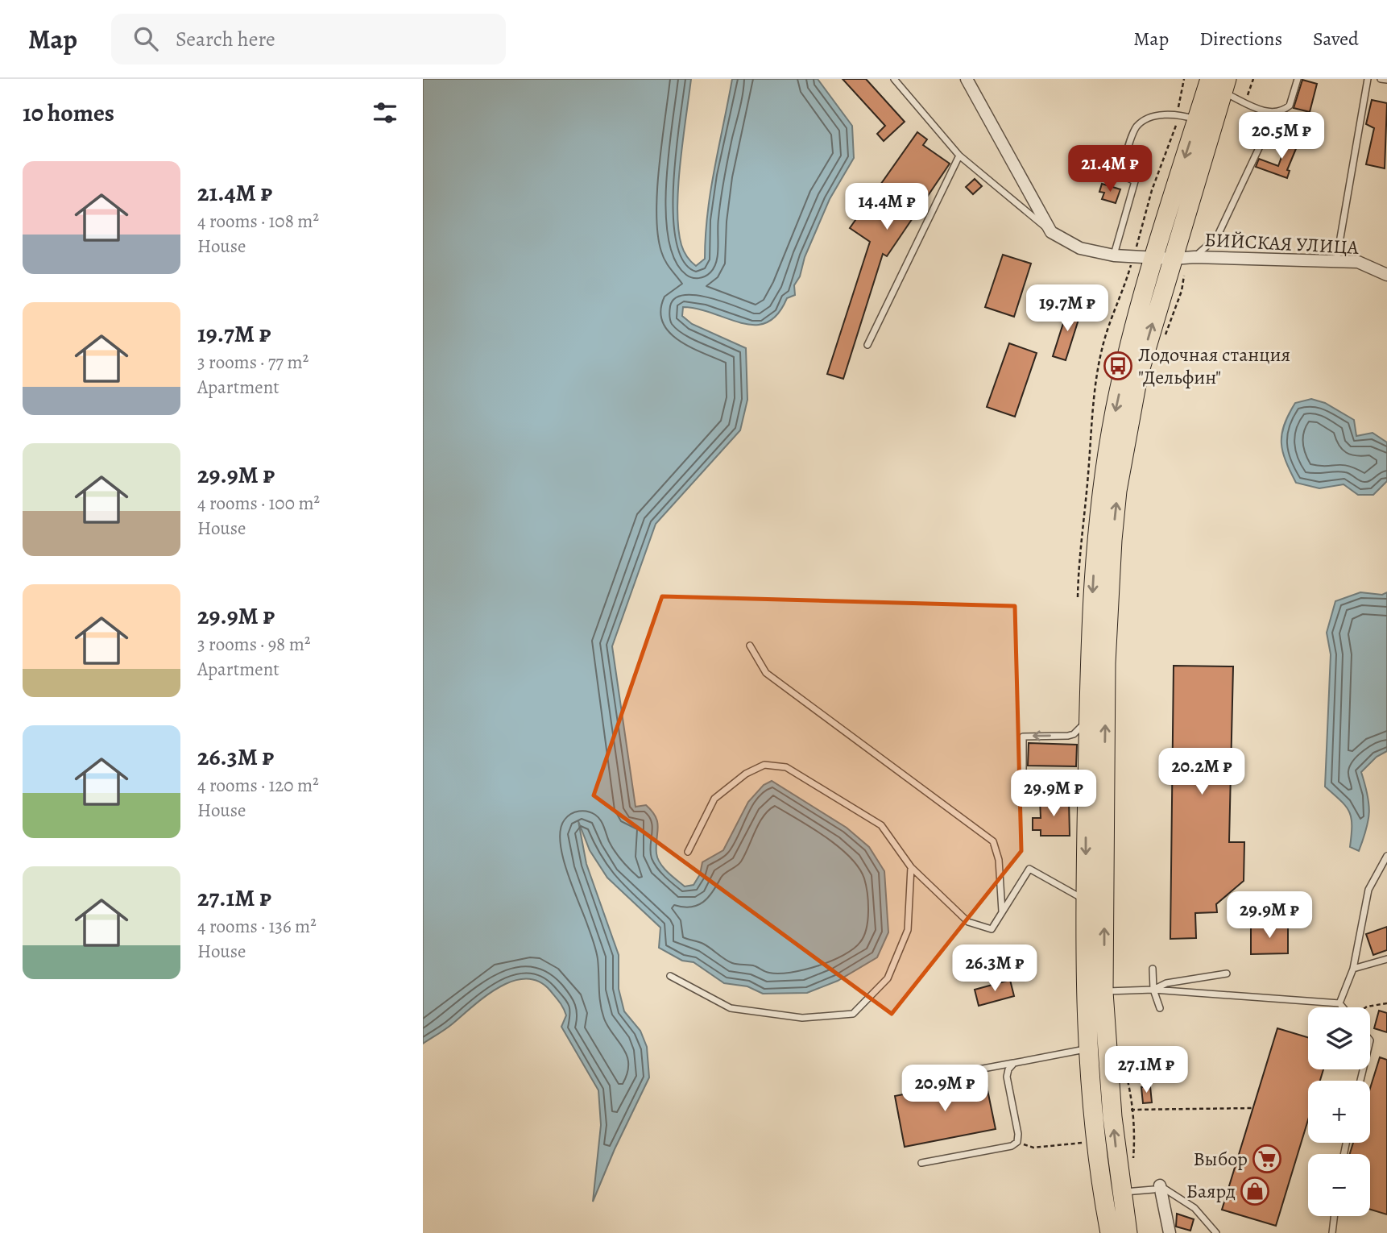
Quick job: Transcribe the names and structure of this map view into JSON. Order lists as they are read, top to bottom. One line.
{"streets":{"street":["БИЙСКАЯ УЛИЦА"]},"places":{"bus stop":["Лодочная станция \"Дельфин\""],"supermarket":["Выбор"],"shop":["Баярд"]},"page":{"header":"Map","search":"Search here","nav":["Map","Directions","Saved"],"heading":"10 homes","price":["20.5M ₽","21.4M ₽","14.4M ₽","19.7M ₽","20.2M ₽","29.9M ₽","29.9M ₽","26.3M ₽","27.1M ₽","20.9M ₽"],"list":[{"name":"21.4M ₽","note":"4 rooms · 108 m² · House"},{"name":"19.7M ₽","note":"3 rooms · 77 m² · Apartment"},{"name":"29.9M ₽","note":"4 rooms · 100 m² · House"},{"name":"29.9M ₽","note":"3 rooms · 98 m² · Apartment"},{"name":"26.3M ₽","note":"4 rooms · 120 m² · House"},{"name":"27.1M ₽","note":"4 rooms · 136 m² · House"}],"map_buttons":["+","−"]}}
